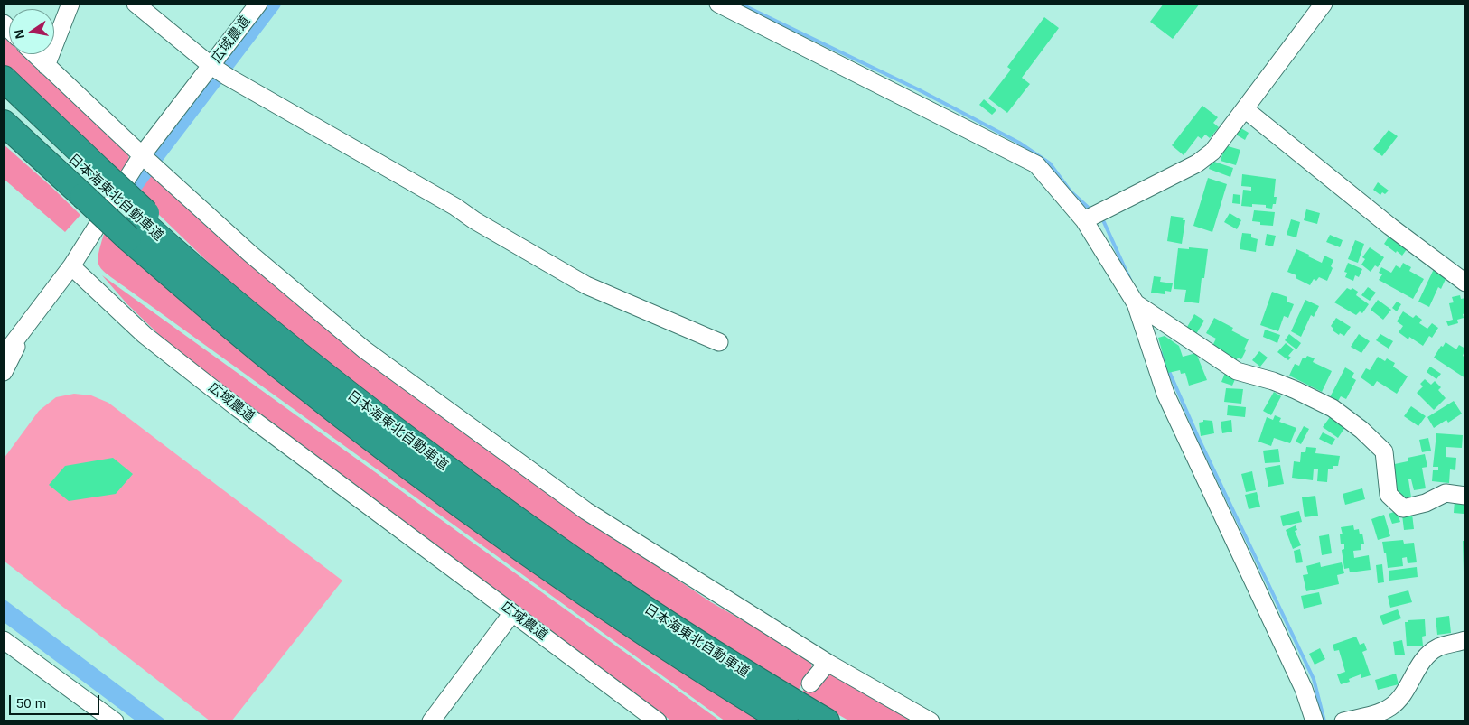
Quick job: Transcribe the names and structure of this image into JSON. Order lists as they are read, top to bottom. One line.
{"streets":{"highway":["日本海東北自動車道"],"street":["広域農道"]},"scale_bar":"50 m","north":"left"}
